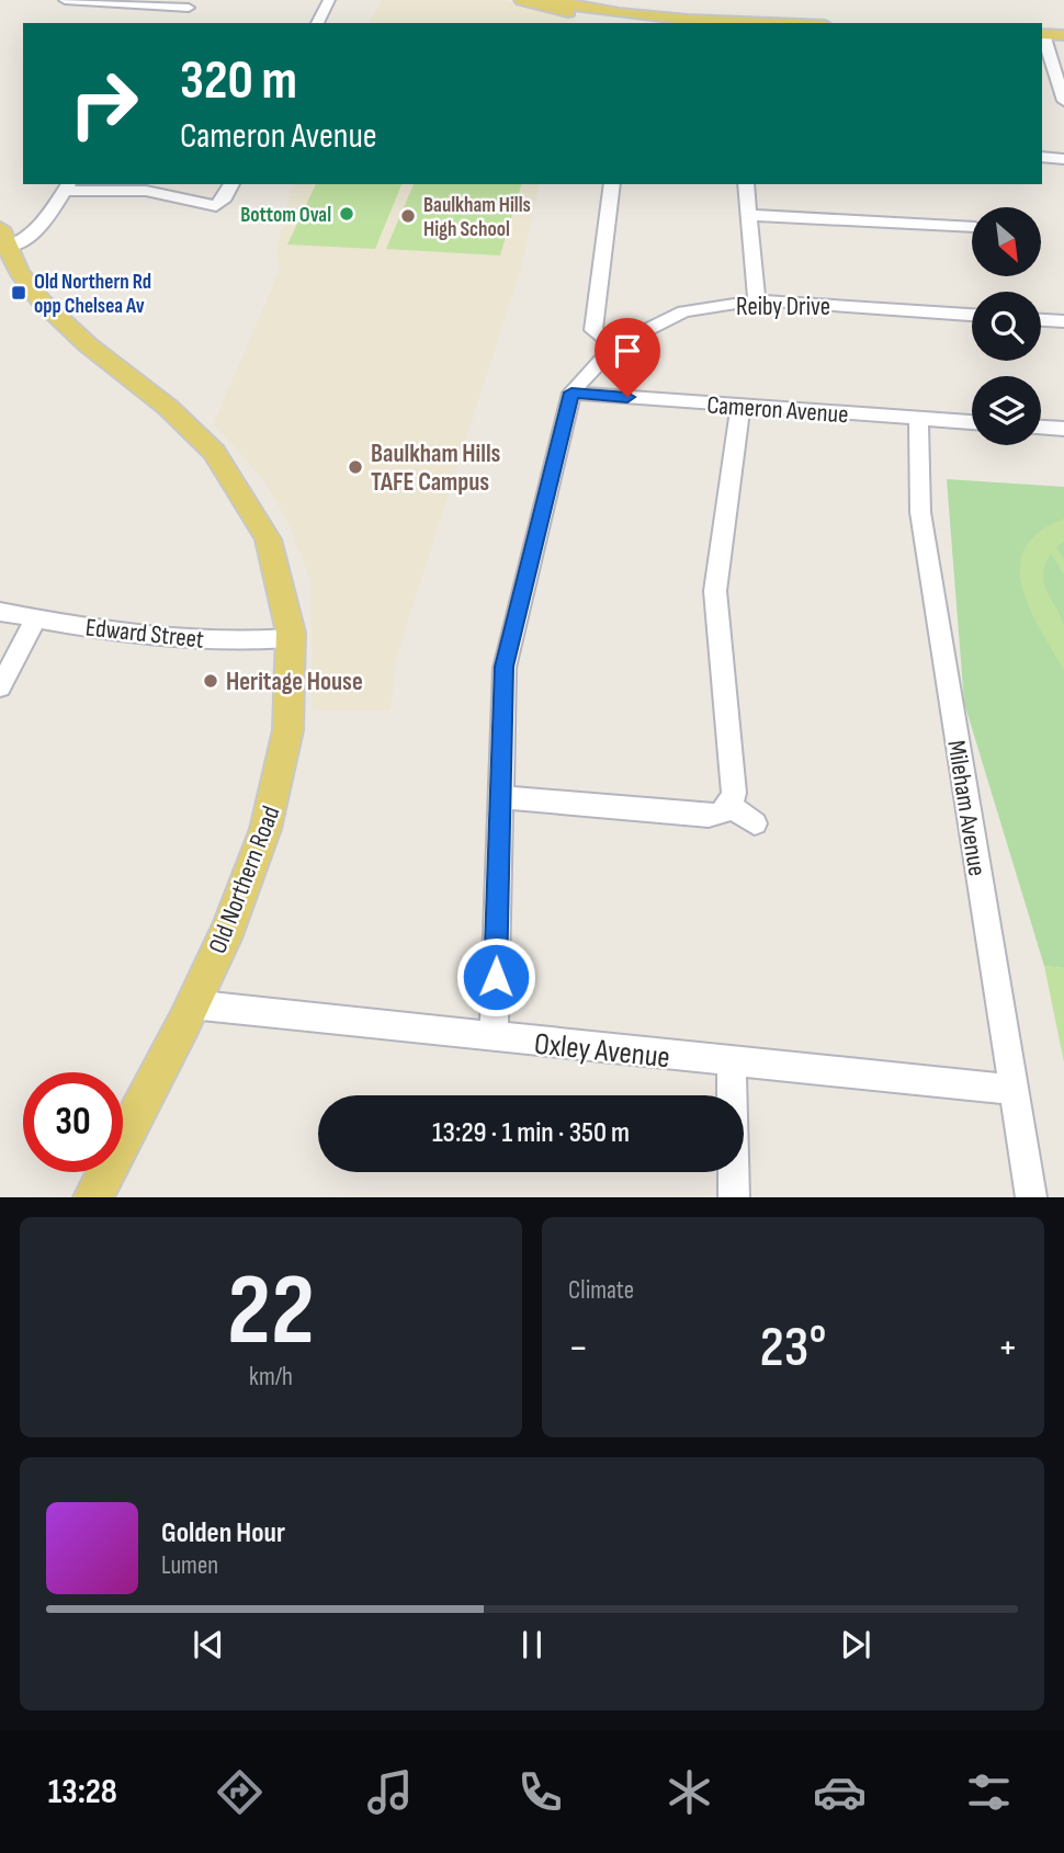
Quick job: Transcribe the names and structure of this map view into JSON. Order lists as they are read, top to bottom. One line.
{"streets":{"main road":["Old Northern Road"],"street":["Reiby Drive","Cameron Avenue","Edward Street","Mileham Avenue","Oxley Avenue"]},"crossings":[["Reiby Drive","Cameron Avenue"],["Reiby Drive","Oxley Avenue"],["Cameron Avenue","Mileham Avenue"],["Edward Street","Old Northern Road"],["Mileham Avenue","Oxley Avenue"],["Old Northern Road","Oxley Avenue"]],"places":{"other":["Bottom Oval","Baulkham Hills High School","Baulkham Hills TAFE Campus","Heritage House"],"transit":["Old Northern Rd opp Chelsea Av"]},"north":"bottom right","page":{"turn":["320 m","Cameron Avenue"],"limit":"30","trip":"13:29 · 1 min · 350 m","tile":[["22","km/h"],"Climate"],"heat":["−","23°","+"],"song":["Golden Hour","Lumen"],"tabs":"13:28"}}
